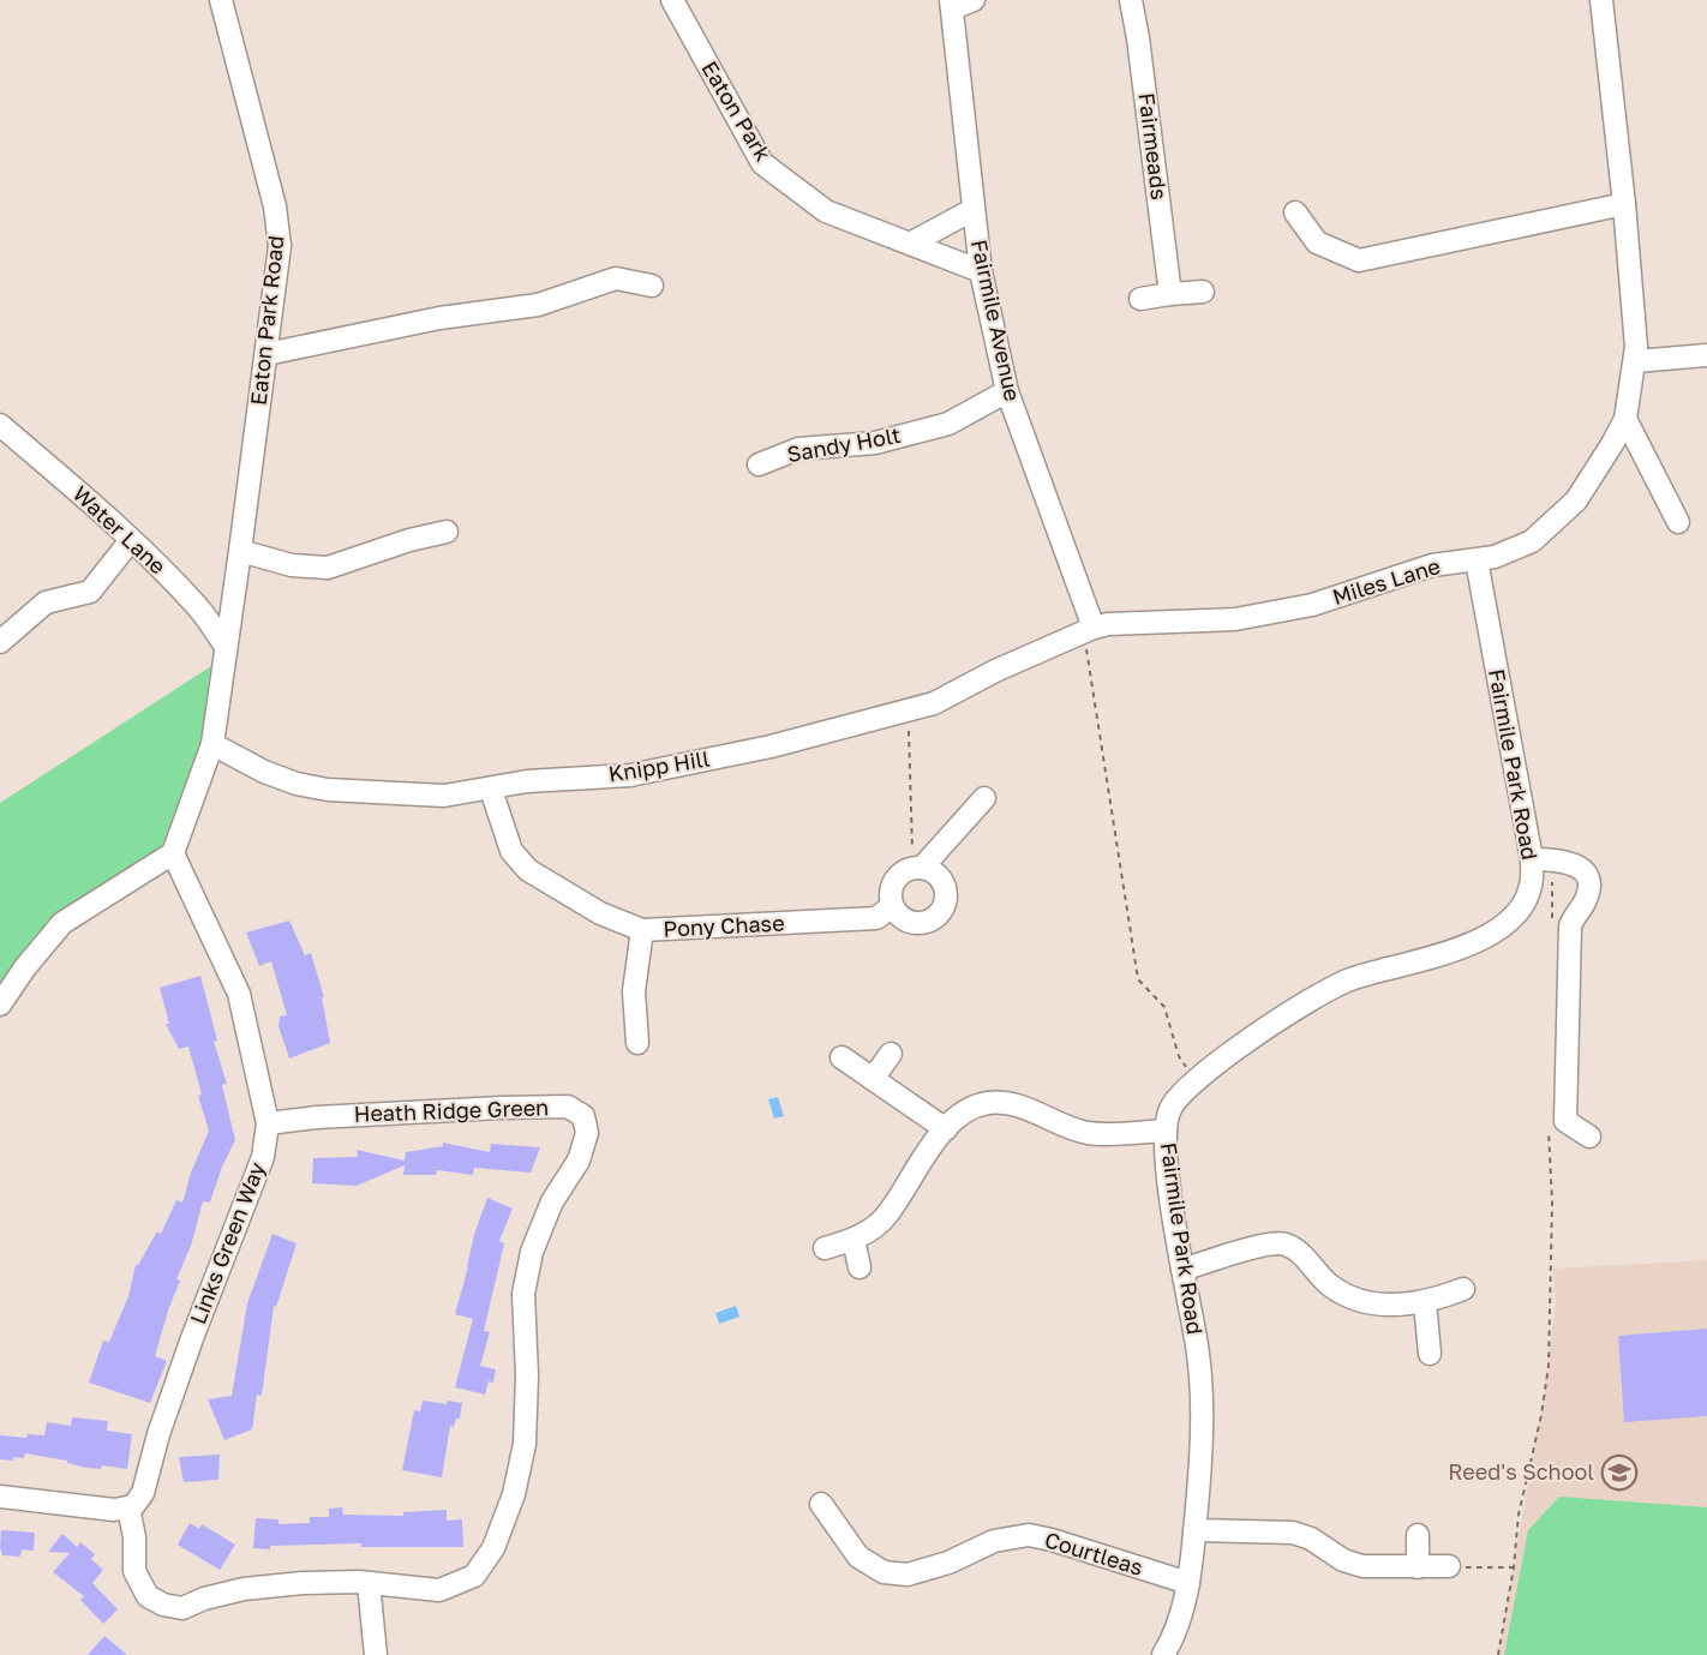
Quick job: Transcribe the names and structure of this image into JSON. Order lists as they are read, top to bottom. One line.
{"streets":{"street":["Eaton Park","Fairmeads","Eaton Park Road","Fairmile Avenue","Sandy Holt","Water Lane","Miles Lane","Fairmile Park Road","Knipp Hill","Pony Chase","Heath Ridge Green","Links Green Way","Courtleas"]},"crossings":[["Eaton Park","Fairmile Avenue"],["Eaton Park Road","Water Lane"],["Eaton Park Road","Knipp Hill"],["Eaton Park Road","Links Green Way"],["Fairmile Avenue","Sandy Holt"],["Fairmile Avenue","Miles Lane"],["Fairmile Avenue","Knipp Hill"],["Miles Lane","Fairmile Park Road"],["Miles Lane","Knipp Hill"],["Fairmile Park Road","Courtleas"],["Knipp Hill","Pony Chase"],["Heath Ridge Green","Links Green Way"]],"places":{"school or university":["Reed's School"]}}
